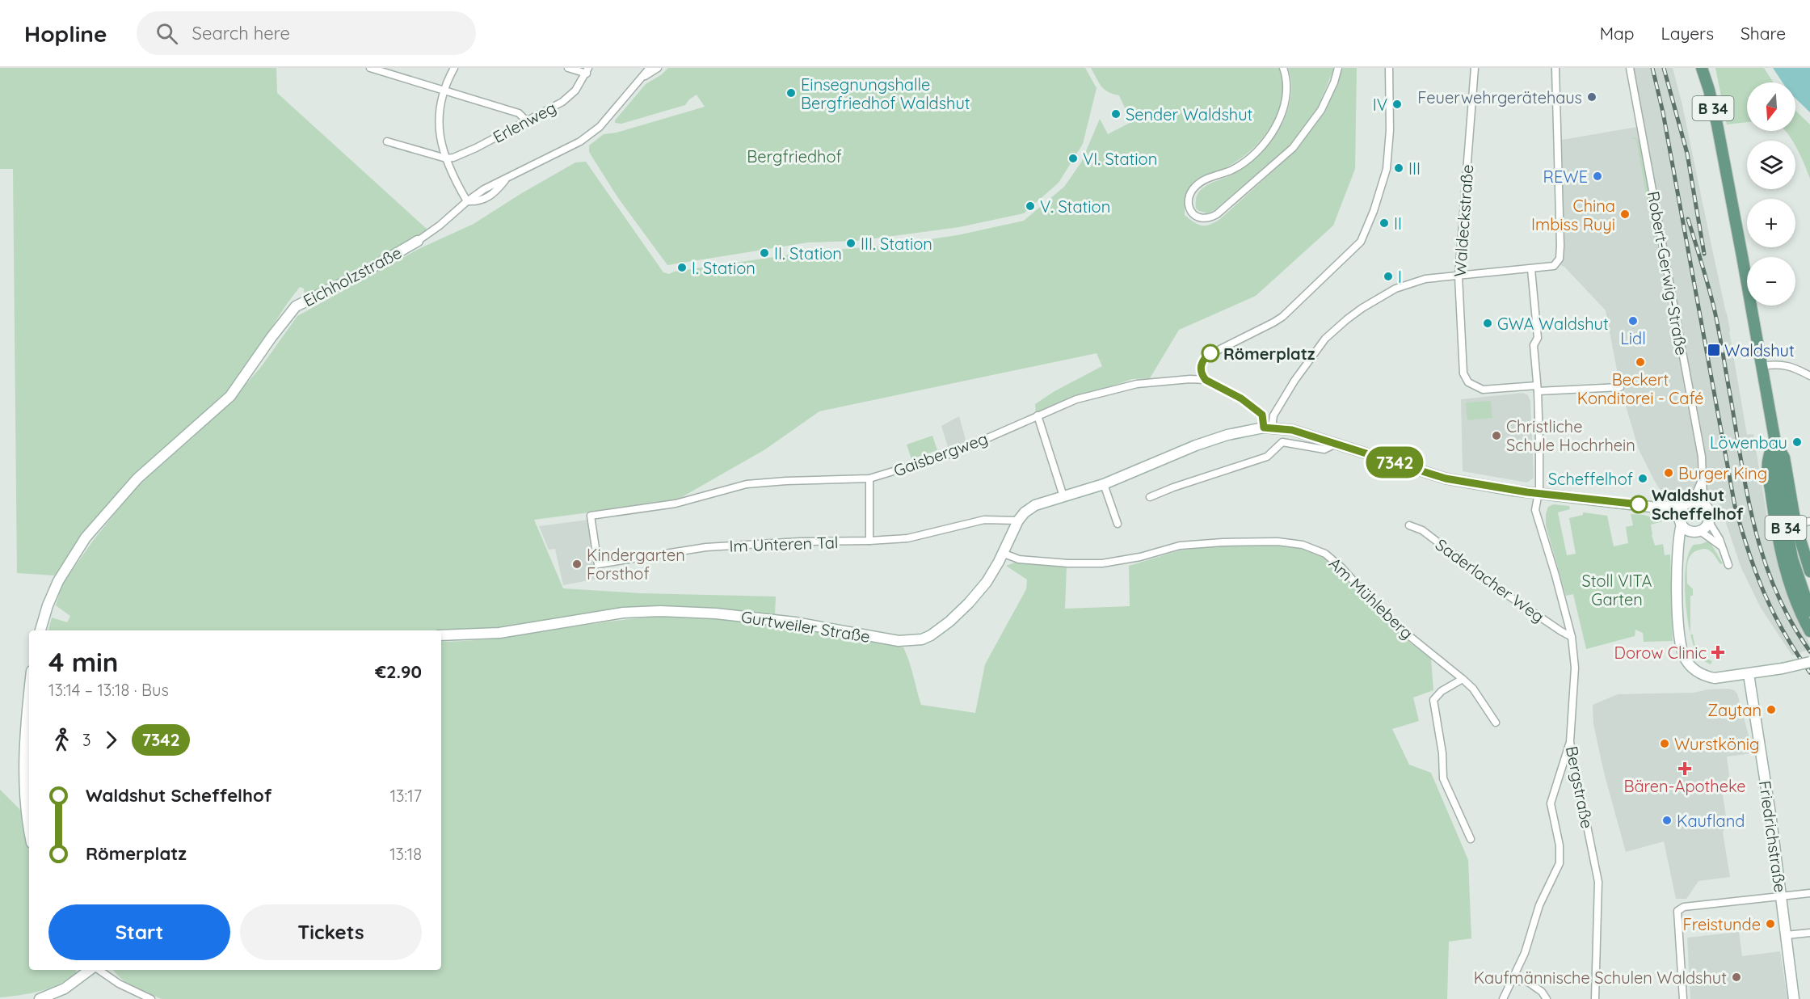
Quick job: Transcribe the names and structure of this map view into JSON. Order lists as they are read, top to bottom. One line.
{"streets":{"main road":["B 34","Eichholzstraße","Gurtweiler Straße","Friedrichstraße"],"street":["Erlenweg","Waldeckstraße","Robert-Gerwig-Straße","Gaisbergweg","Im Unteren Tal","Saderlacher Weg","Am Mühleberg","Bergstraße"]},"crossings":[["Waldeckstraße","Bergstraße"],["Robert-Gerwig-Straße","Gurtweiler Straße"],["Gaisbergweg","Im Unteren Tal"],["Gaisbergweg","Gurtweiler Straße"],["Im Unteren Tal","Gurtweiler Straße"],["Saderlacher Weg","Bergstraße"],["Am Mühleberg","Gurtweiler Straße"],["Gurtweiler Straße","Bergstraße"]],"parks":["Bergfriedhof","Stoll VITA Garten"],"places":{"other":["Einsegnungshalle Bergfriedhof Waldshut","Feuerwehrgerätehaus","IV","Sender Waldshut","VI. Station","III","REWE","V. Station","China Imbiss Ruyi","II","III. Station","II. Station","I. Station","I","Lidl","GWA Waldshut","Römerplatz","Beckert Konditorei - Café","Christliche Schule Hochrhein","Löwenbau","Burger King","Scheffelhof","Waldshut Scheffelhof","Kindergarten Forsthof","Zaytan","Wurstkönig","Kaufland","Freistunde","Kaufmännische Schulen Waldshut"],"transit":["Waldshut"],"health":["Dorow Clinic","Bären-Apotheke"]},"lines":["bus line 7342"],"north":"bottom","page":{"header":"Hopline","search":"Search here","nav":["Map","Layers","Share"],"on_map":"7342","map_buttons":["+","−"],"heading":["4 min","13:14 – 13:18 · Bus","€2.90"],"legs":["3","7342"],"list":[{"name":"Waldshut Scheffelhof","value":"13:17"},{"name":"Römerplatz","value":"13:18"}],"buttons":["Start","Tickets"]}}
